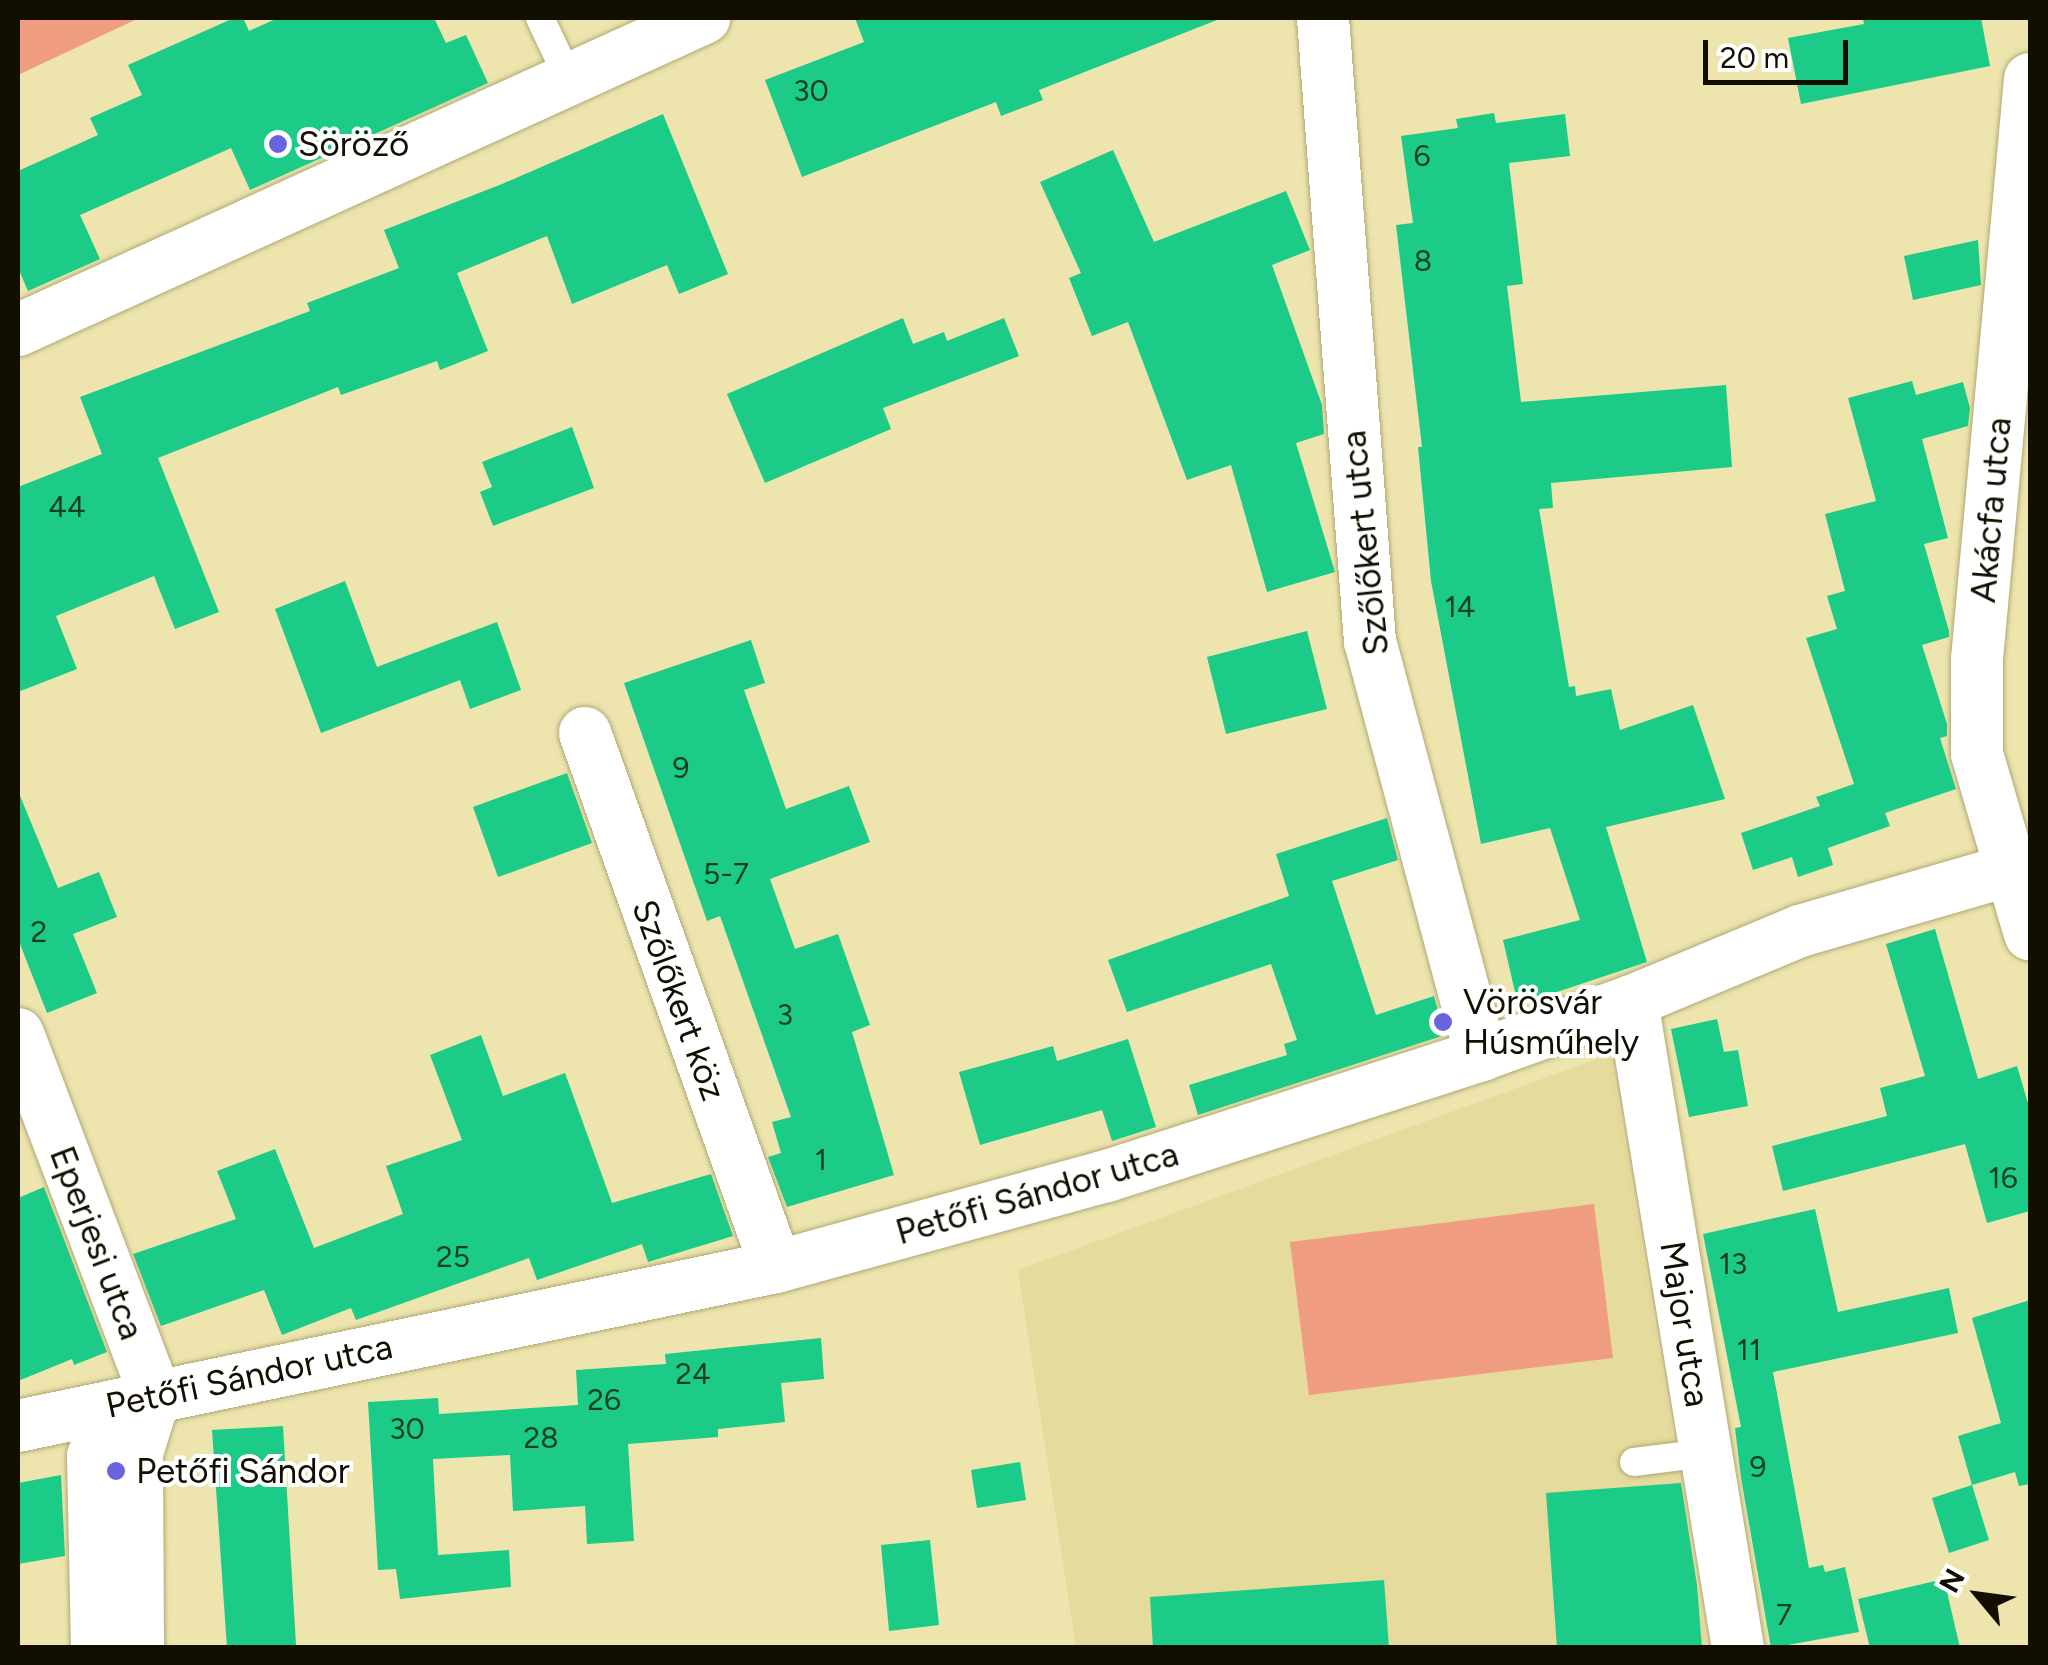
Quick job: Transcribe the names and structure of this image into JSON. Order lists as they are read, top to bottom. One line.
{"streets":{"street":["Akácfa utca","Szőlőkert utca","Szőlőkert köz","Petőfi Sándor utca","Eperjesi utca","Major utca"]},"crossings":[["Akácfa utca","Petőfi Sándor utca"],["Szőlőkert utca","Petőfi Sándor utca"],["Szőlőkert köz","Petőfi Sándor utca"],["Petőfi Sándor utca","Eperjesi utca"],["Petőfi Sándor utca","Major utca"]],"places":["Söröző","Vörösvár Húsműhely","Petőfi Sándor"],"house_numbers":["30","6","8","44","14","9","5-7","2","3","1","16","25","13","11","24","26","30","28","9","7"],"scale_bar":"20 m","north":"top left"}
